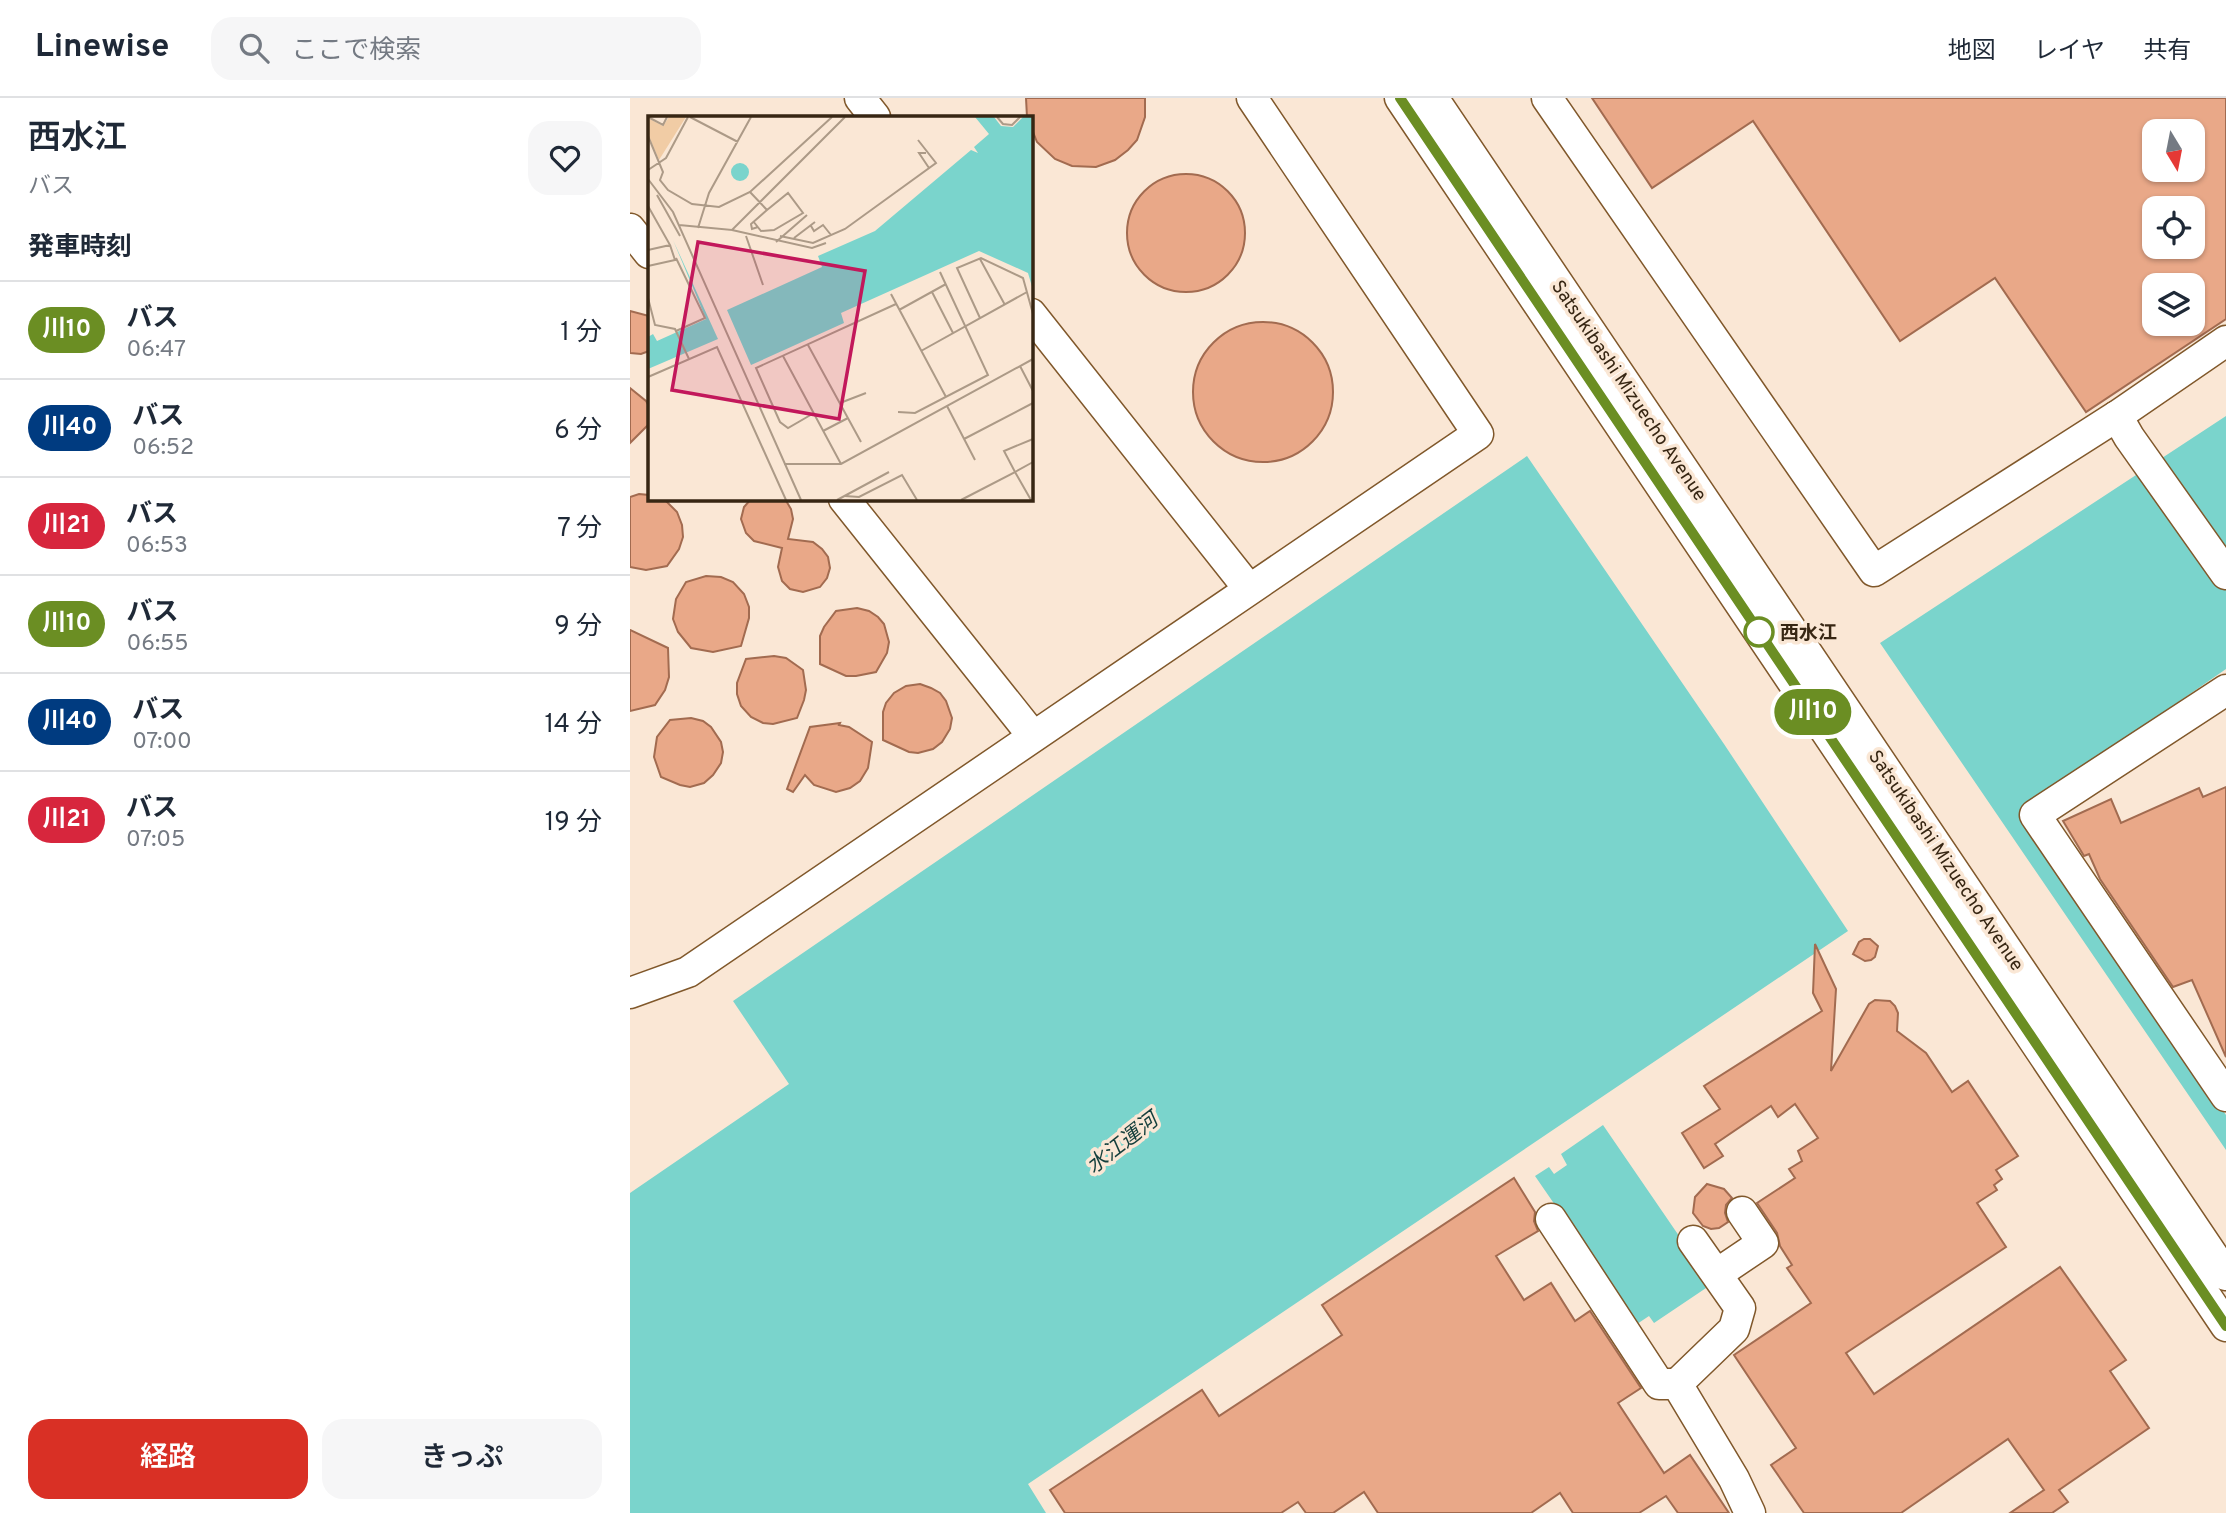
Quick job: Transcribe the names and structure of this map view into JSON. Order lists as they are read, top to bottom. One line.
{"streets":{"street":["Satsukibashi Mizuecho Avenue"]},"water":["水江運河"],"places":["西水江"],"lines":["bus line 川10"],"north":"bottom","page":{"header":"Linewise","search":"ここで検索","nav":["地図","レイヤ","共有"],"heading":[["西水江","バス"],"発車時刻"],"on_map":"川10","list":[{"mark":"川10","name":"バス","note":"06:47","value":"1 分"},{"mark":"川40","name":"バス","note":"06:52","value":"6 分"},{"mark":"川21","name":"バス","note":"06:53","value":"7 分"},{"mark":"川10","name":"バス","note":"06:55","value":"9 分"},{"mark":"川40","name":"バス","note":"07:00","value":"14 分"},{"mark":"川21","name":"バス","note":"07:05","value":"19 分"}],"buttons":["経路","きっぷ"]}}
